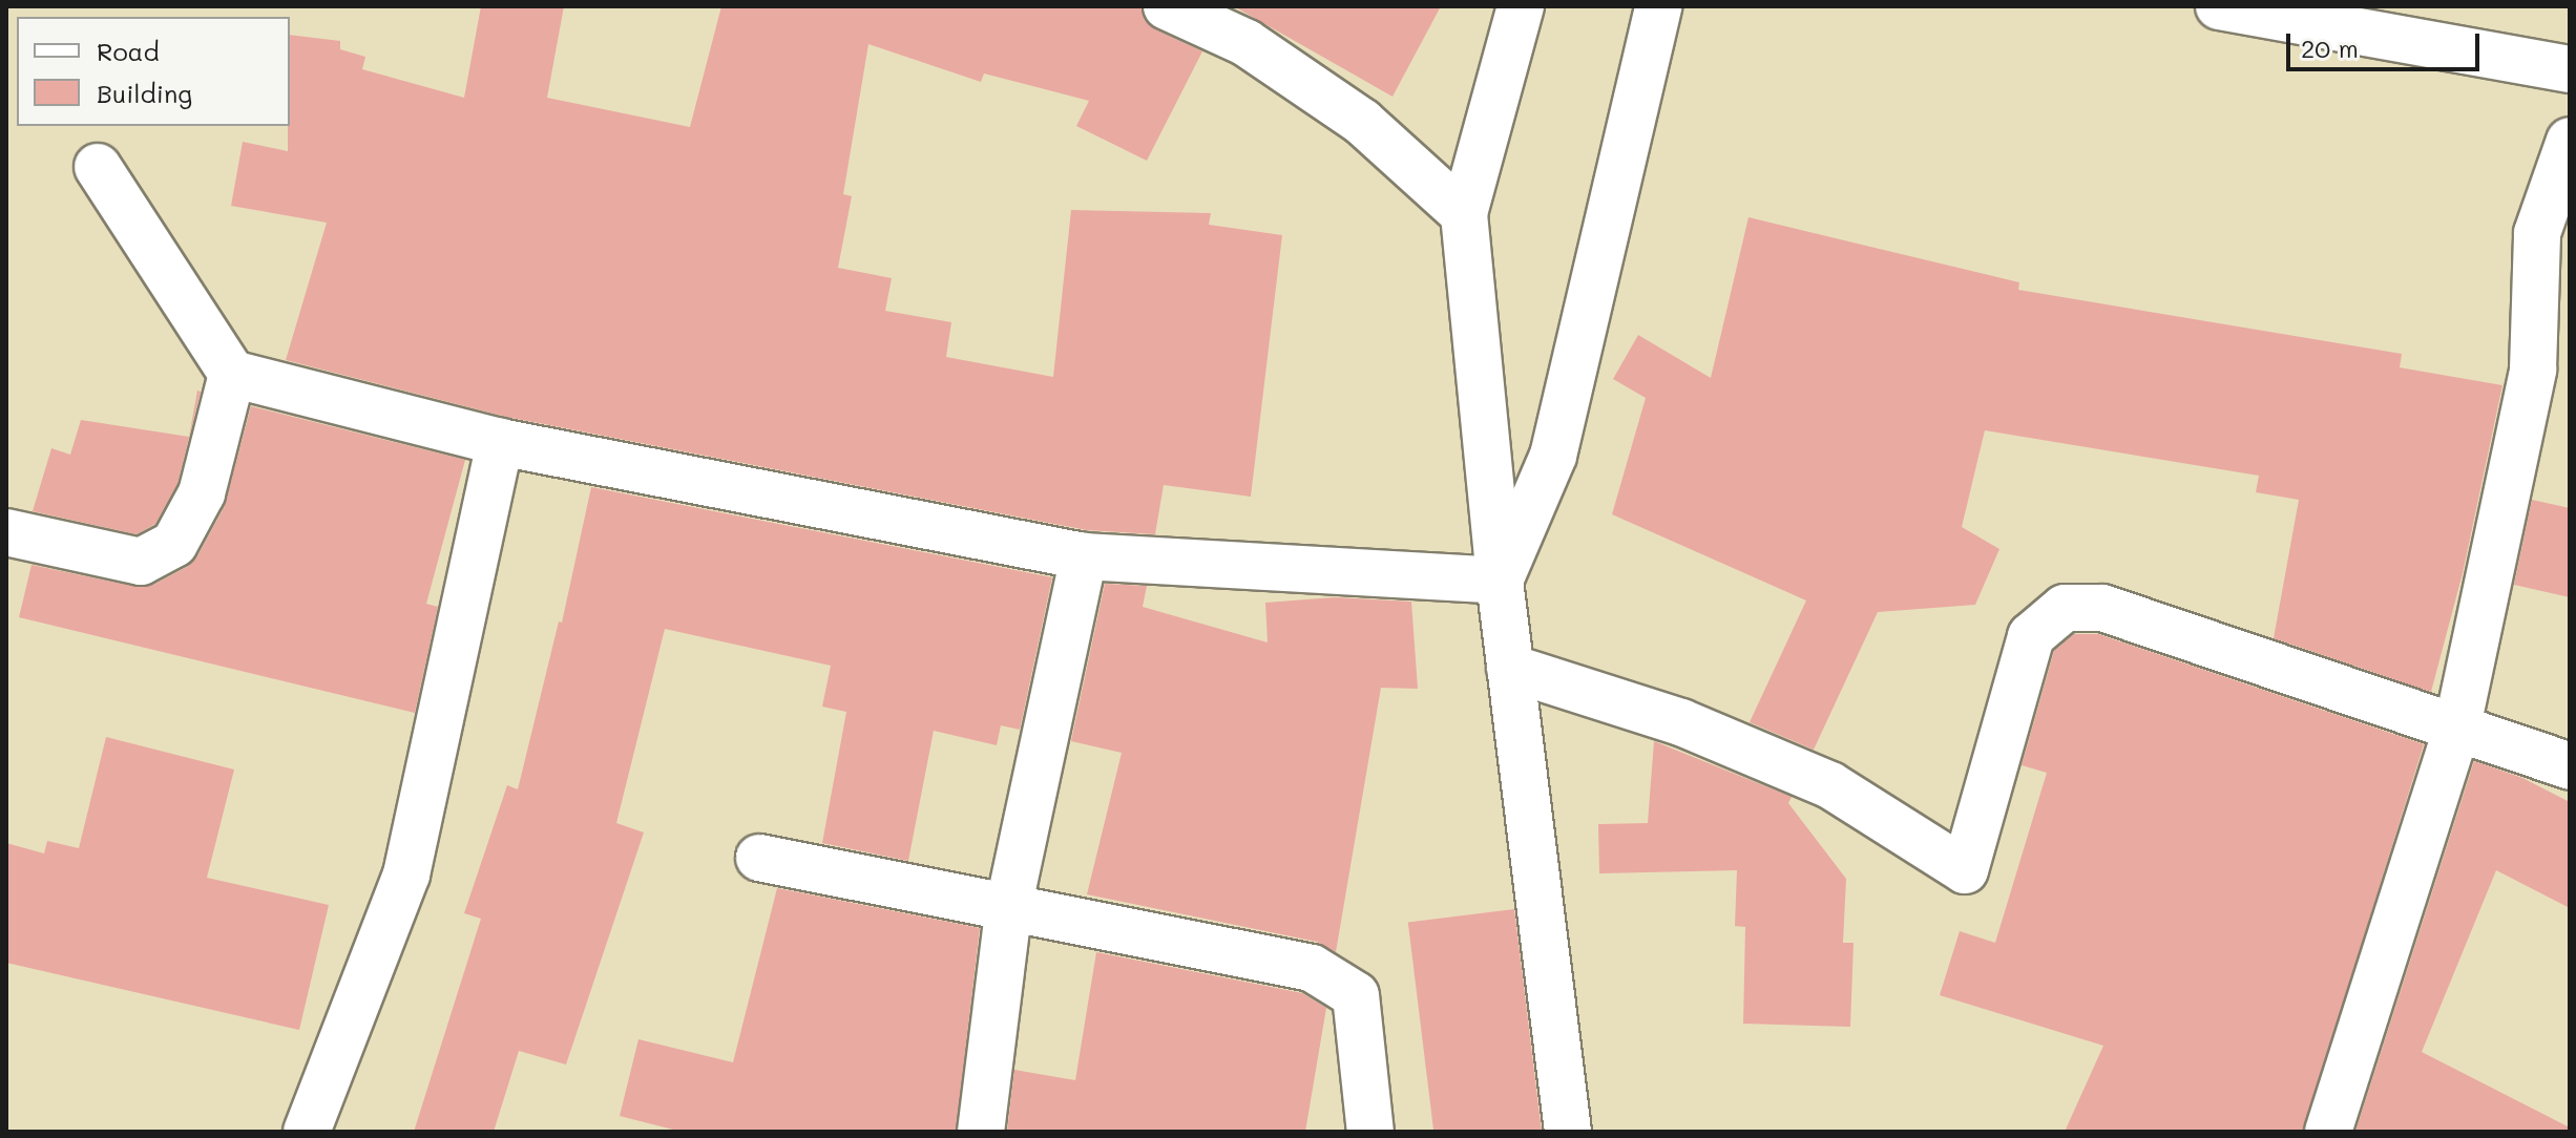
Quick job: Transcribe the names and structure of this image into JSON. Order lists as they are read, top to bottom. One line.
{"legend":["Road","Building"],"scale_bar":"20 m"}
